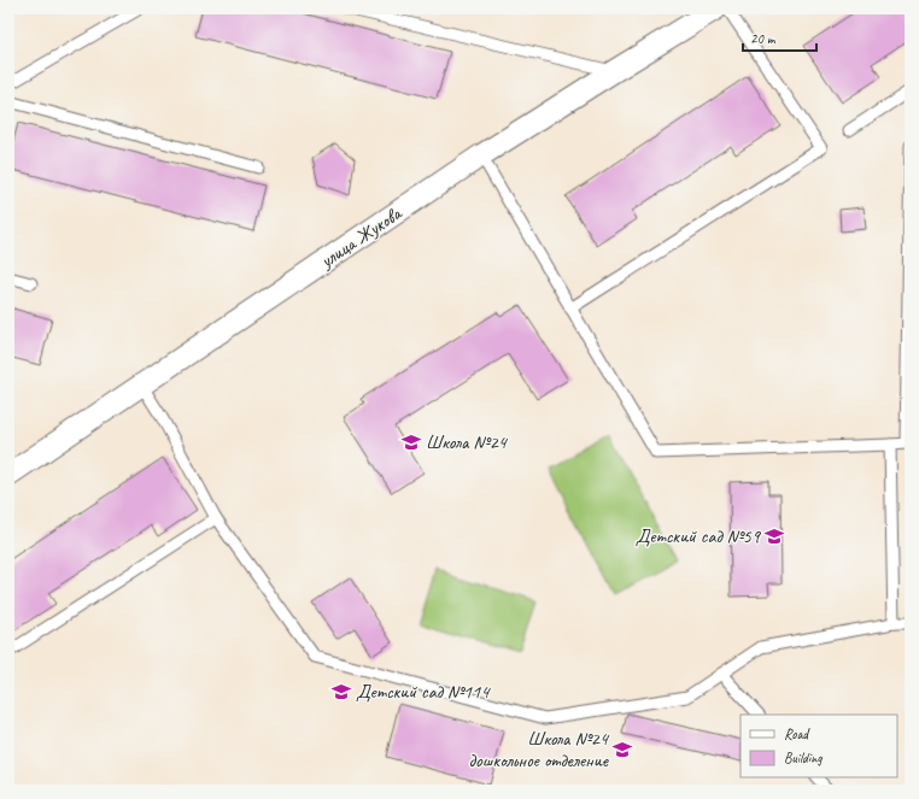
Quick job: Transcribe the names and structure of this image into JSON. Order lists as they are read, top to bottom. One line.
{"streets":{"street":["улица Жукова"]},"places":{"school or university":["Школа №24","Детский сад №59","Детский сад №114","Школа №24 дошкольное отделение"]},"legend":["Road","Building"],"scale_bar":"20 m"}
